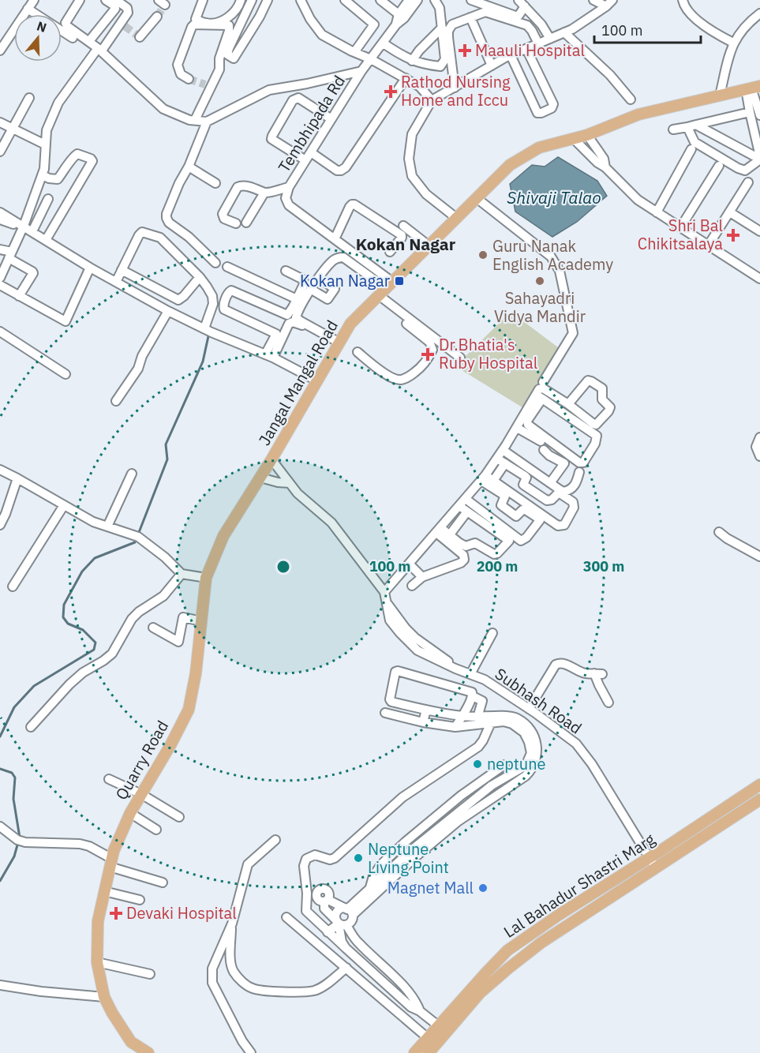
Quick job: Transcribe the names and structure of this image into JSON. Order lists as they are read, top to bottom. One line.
{"streets":{"main road":["Jangal Mangal Road","Quarry Road","Lal Bahadur Shastri Marg"],"street":["Tembhipada Rd","Subhash Road"]},"crossings":[["Tembhipada Rd","Jangal Mangal Road"],["Jangal Mangal Road","Quarry Road"],["Subhash Road","Lal Bahadur Shastri Marg"]],"districts":["Kokan Nagar"],"water":["Shivaji Talao"],"places":{"health":["Maauli Hospital","Rathod Nursing Home and Iccu","Shri Bal Chikitsalaya","Dr.Bhatia's Ruby Hospital","Devaki Hospital"],"other":["Guru Nanak English Academy","Sahayadri Vidya Mandir","neptune","Neptune Living Point","Magnet Mall"],"transit":["Kokan Nagar"]},"scale_bar":"100 m","north":"top","rings":["100 m","200 m","300 m"]}
